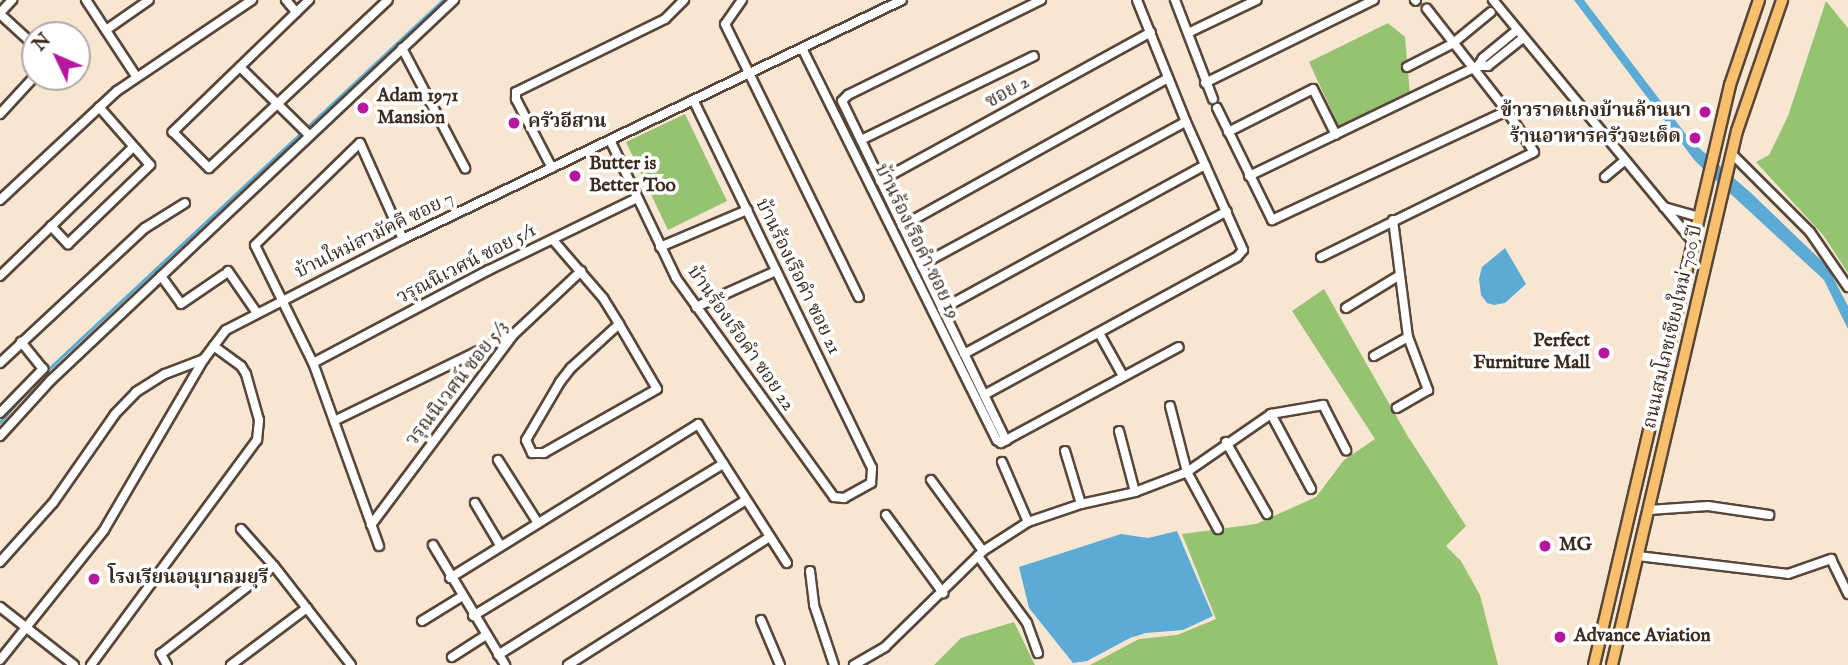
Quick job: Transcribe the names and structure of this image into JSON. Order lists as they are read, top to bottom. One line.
{"streets":{"main road":["ถนนสมโภชเชียงใหม่ 700 ปี"],"street":["ซอย 2","บ้านใหม่สามัคคี ซอย 7","บ้านร้องเรือคำ ซอย 19","วรุณนิเวศน์ ซอย 5/1","บ้านร้องเรือคำ ซอย 21","บ้านร้องเรือคำ ซอย 22","วรุณนิเวศน์ ซอย 5/3"]},"crossings":[["บ้านใหม่สามัคคี ซอย 7","บ้านร้องเรือคำ ซอย 19"],["บ้านใหม่สามัคคี ซอย 7","บ้านร้องเรือคำ ซอย 21"],["บ้านใหม่สามัคคี ซอย 7","บ้านร้องเรือคำ ซอย 22"],["วรุณนิเวศน์ ซอย 5/1","บ้านร้องเรือคำ ซอย 22"],["บ้านร้องเรือคำ ซอย 21","บ้านร้องเรือคำ ซอย 22"]],"places":["Adam 1971 Mansion","ข้าวราดแกงบ้านล้านนา","ครัวอีสาน","ร้านอาหารครัวจะเด็ด","Butter is Better Too","Perfect Furniture Mall","MG","โรงเรียนอนุบาลมยุรี","Advance Aviation"],"north":"top left"}
